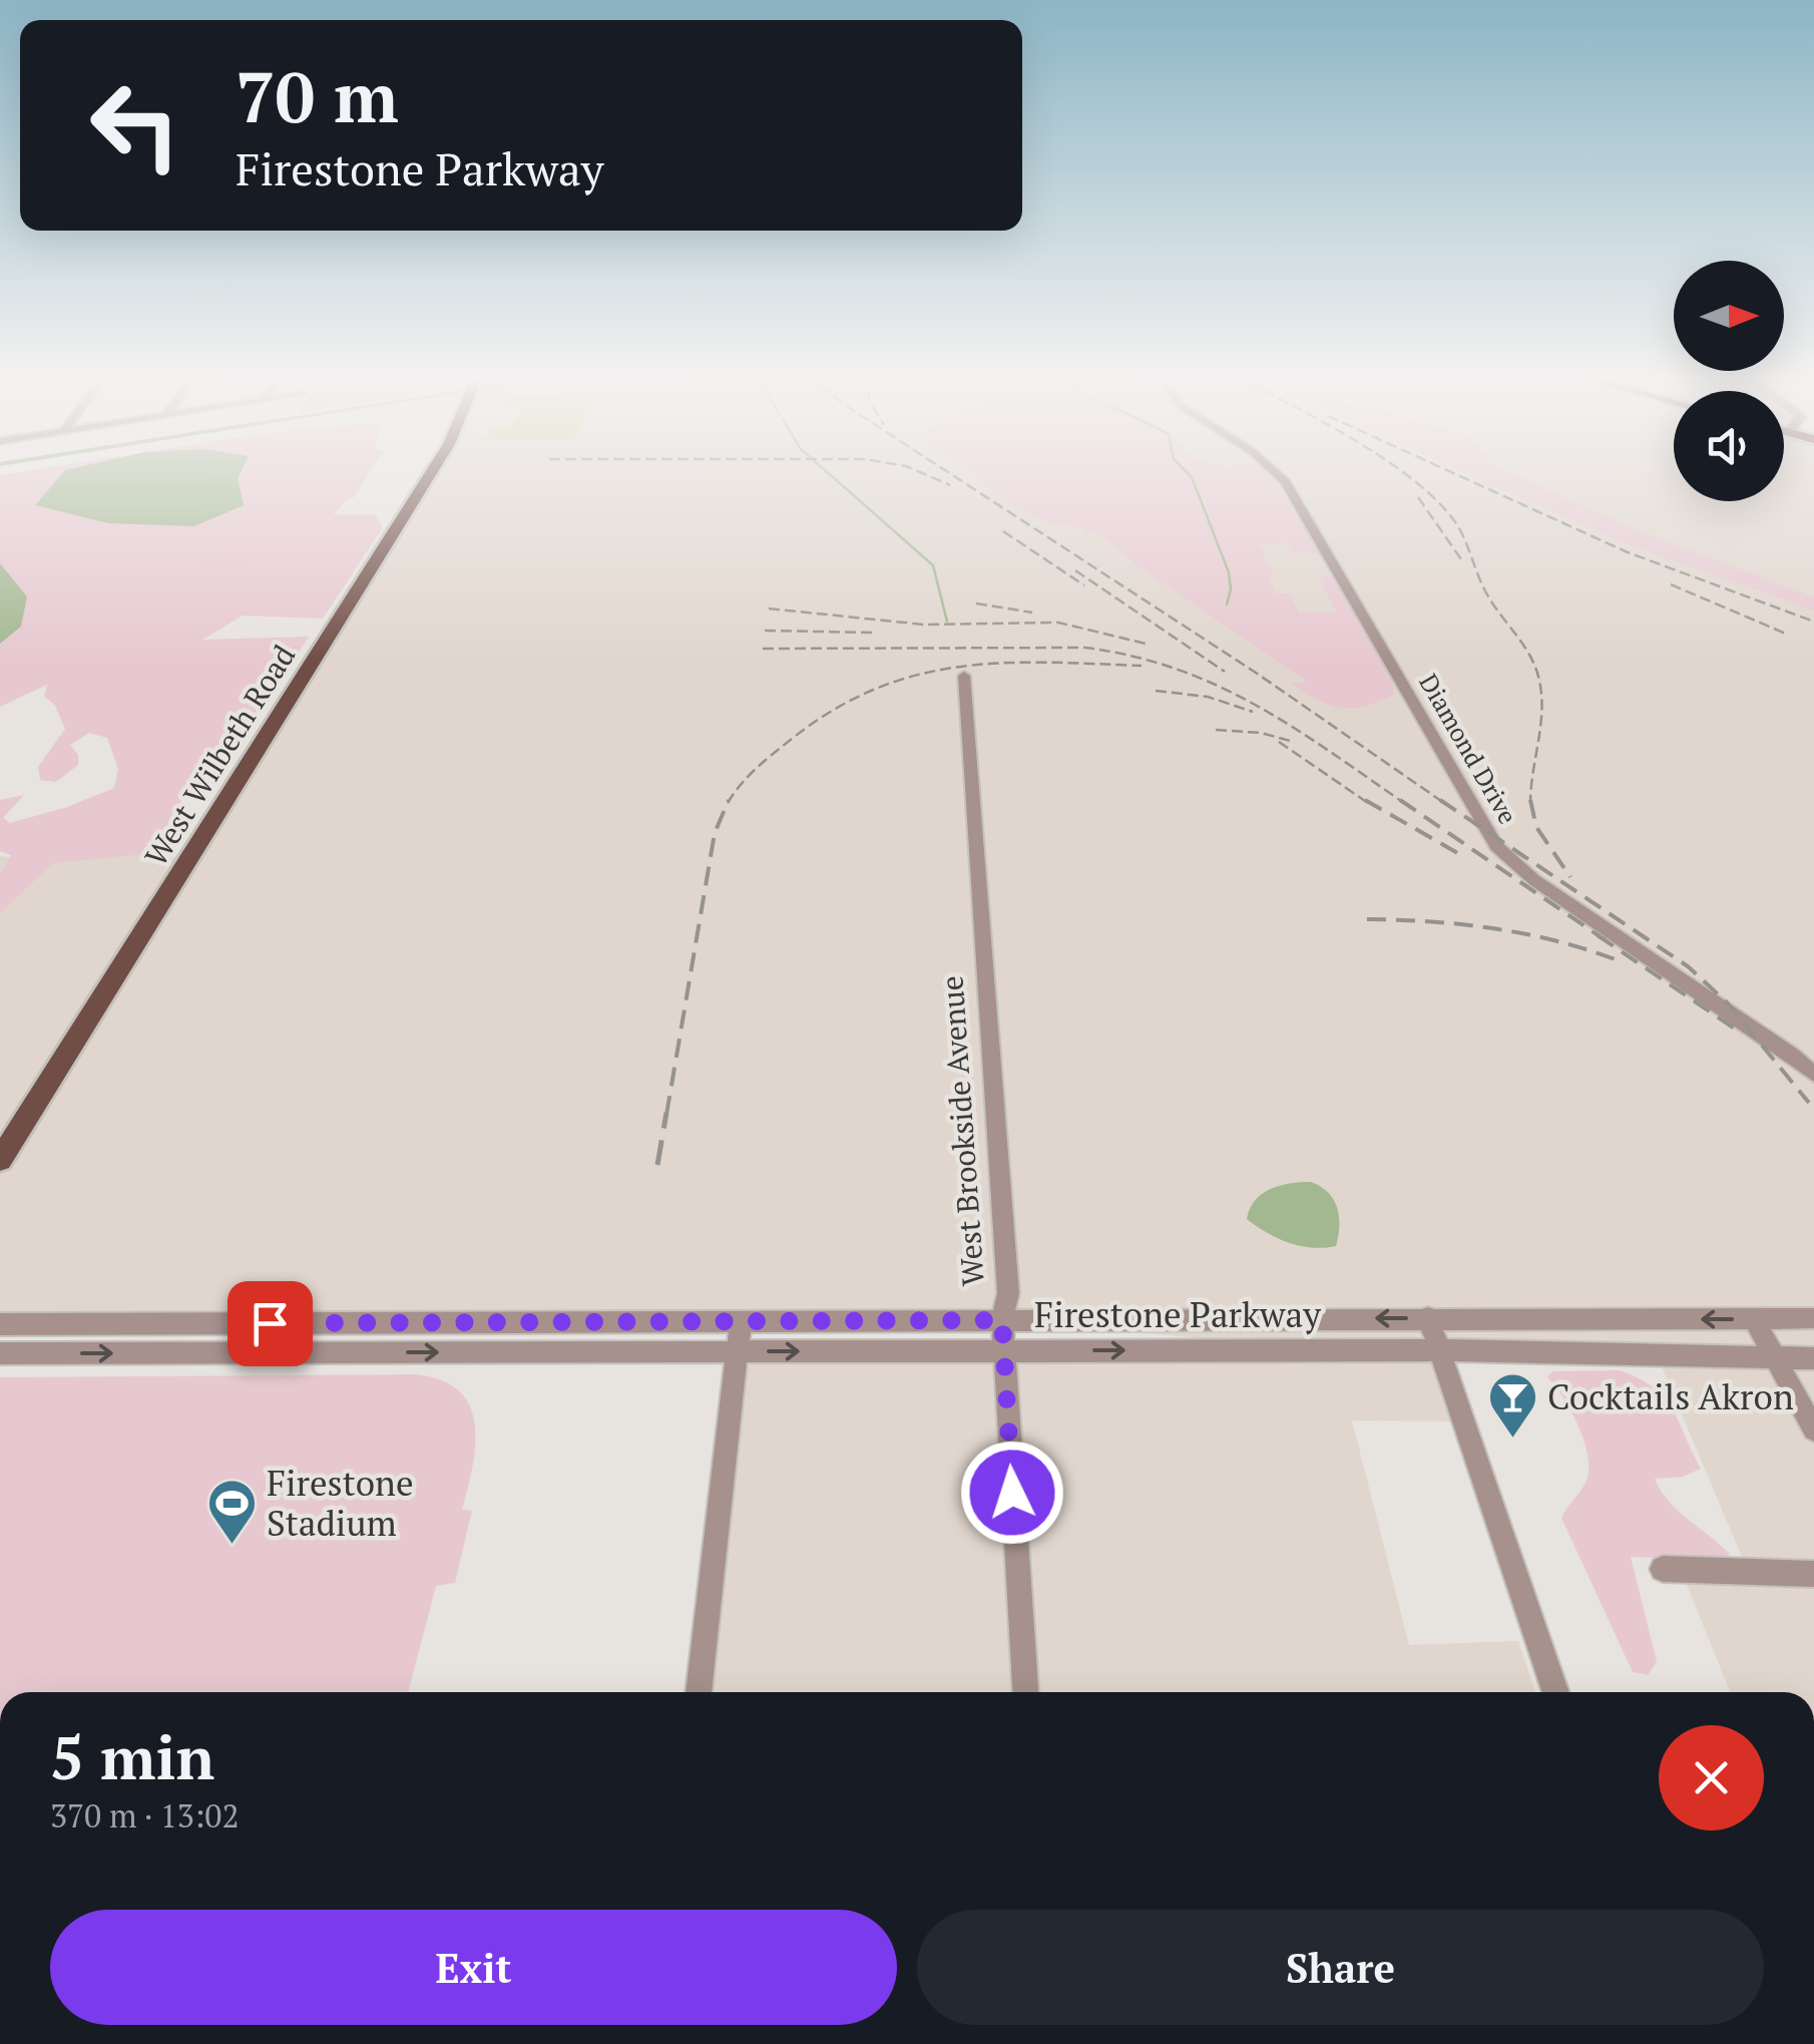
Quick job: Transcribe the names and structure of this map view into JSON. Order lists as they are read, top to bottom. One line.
{"streets":{"main road":["West Wilbeth Road"],"street":["Diamond Drive","West Brookside Avenue","Firestone Parkway"]},"crossings":[["West Brookside Avenue","Firestone Parkway"]],"places":{"bar":["Cocktails Akron"],"sports":["Firestone Stadium"]},"north":"right","page":{"turn":["70 m","Firestone Parkway"],"heading":["5 min","370 m · 13:02"],"buttons":["Exit","Share"]}}
